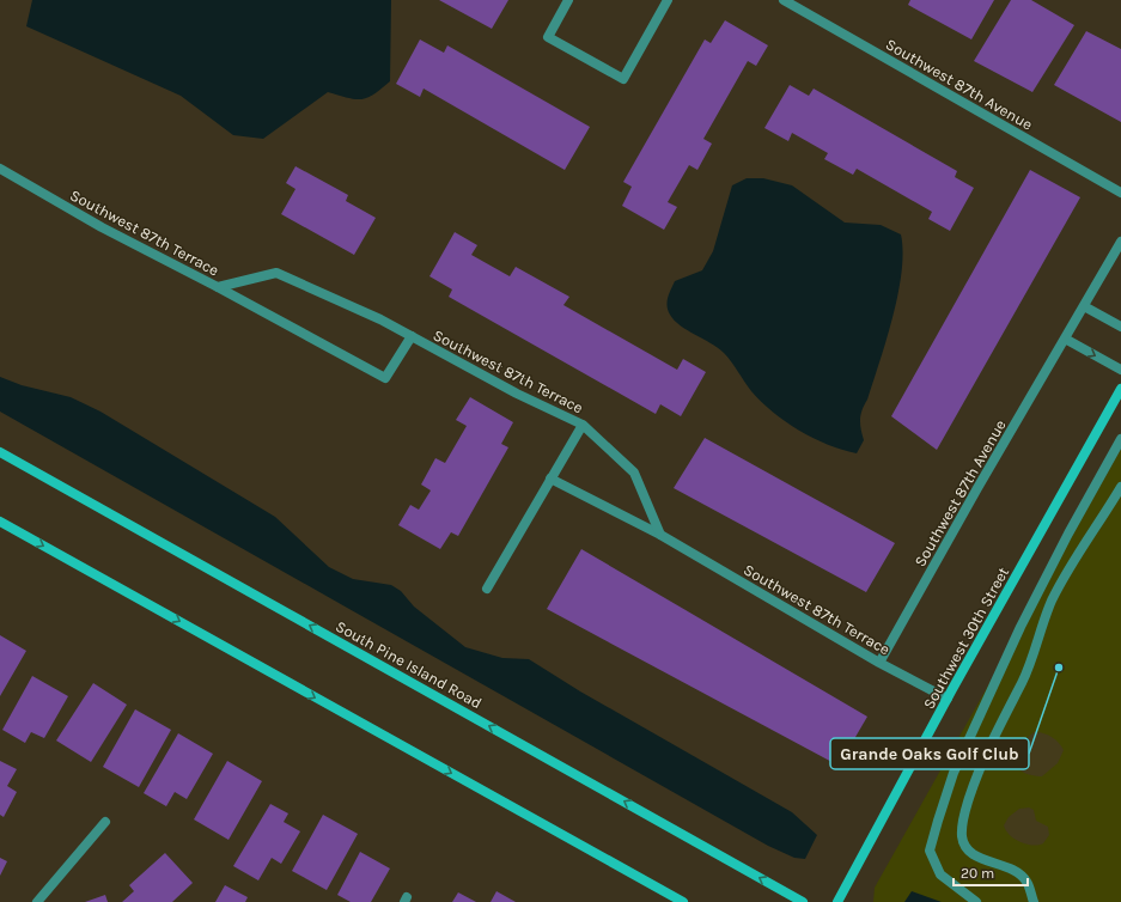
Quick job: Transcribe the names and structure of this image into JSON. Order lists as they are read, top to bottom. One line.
{"streets":{"main road":["Southwest 30th Street","South Pine Island Road"],"street":["Southwest 87th Avenue","Southwest 87th Terrace"]},"crossings":[["Southwest 87th Avenue","Southwest 87th Terrace"],["Southwest 87th Terrace","Southwest 30th Street"]],"places":["Grande Oaks Golf Club"],"scale_bar":"20 m"}
